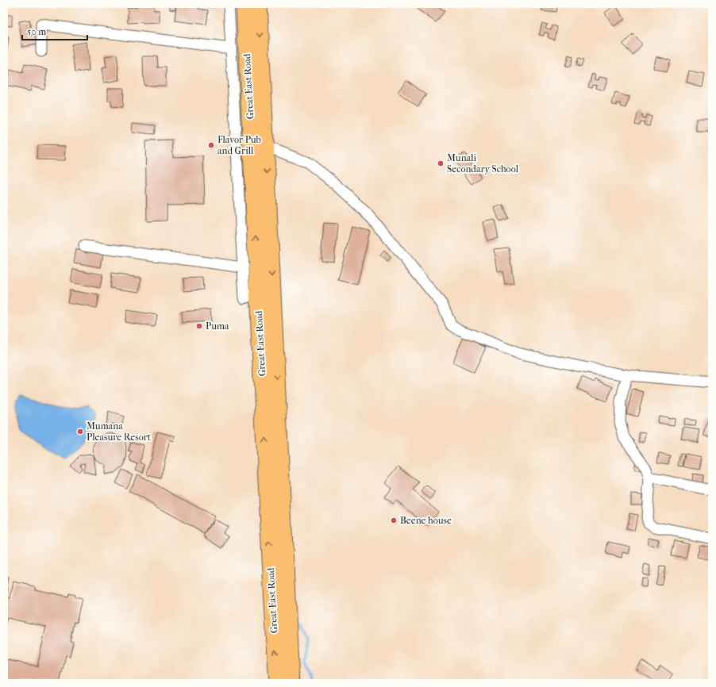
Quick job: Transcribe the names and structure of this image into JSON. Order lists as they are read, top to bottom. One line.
{"streets":{"main road":["Great East Road"]},"places":["Flavor Pub and Grill","Munali Secondary School","Puma","Mumana Pleasure Resort","Beene house"],"scale_bar":"50 m"}
